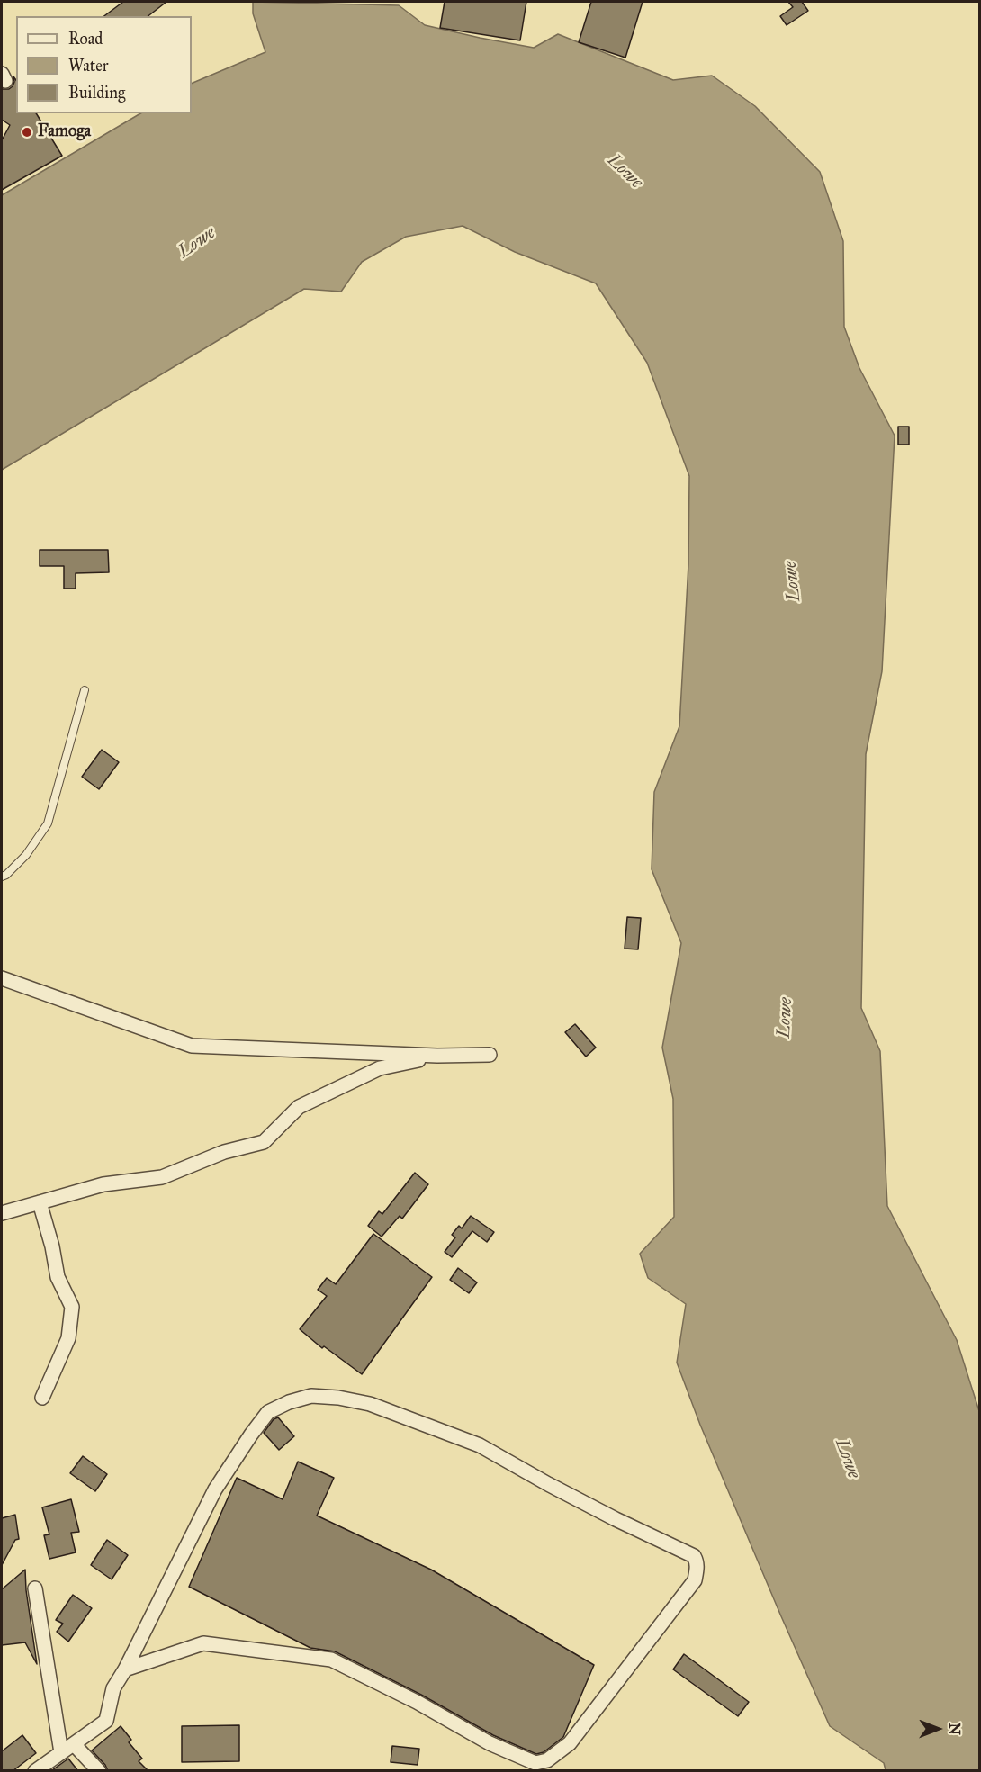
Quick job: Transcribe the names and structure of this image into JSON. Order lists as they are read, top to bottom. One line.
{"water":["Lowe"],"places":["Famoga"],"legend":["Road","Water","Building"],"north":"right"}
